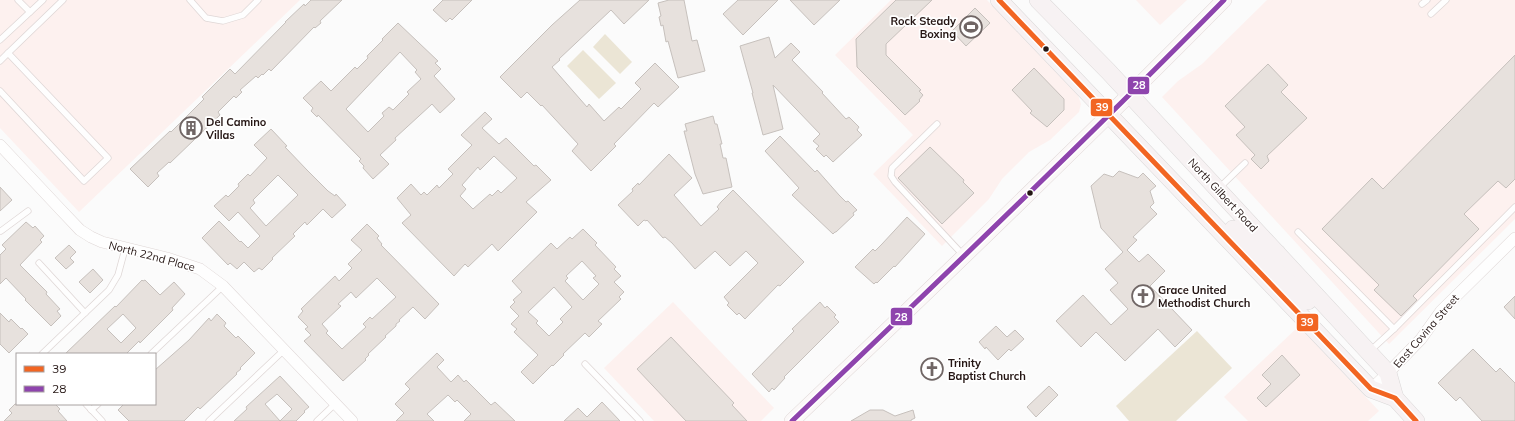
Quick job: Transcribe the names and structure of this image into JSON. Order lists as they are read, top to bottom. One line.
{"streets":{"main road":["North Gilbert Road"],"street":["North 22nd Place","East Covina Street"]},"crossings":[["North Gilbert Road","East Covina Street"]],"places":{"sports":["Rock Steady Boxing"],"building":["Del Camino Villas"],"church":["Grace United Methodist Church","Trinity Baptist Church"]},"lines":["transit line 39","transit line 28"],"legend":["39","28"]}
